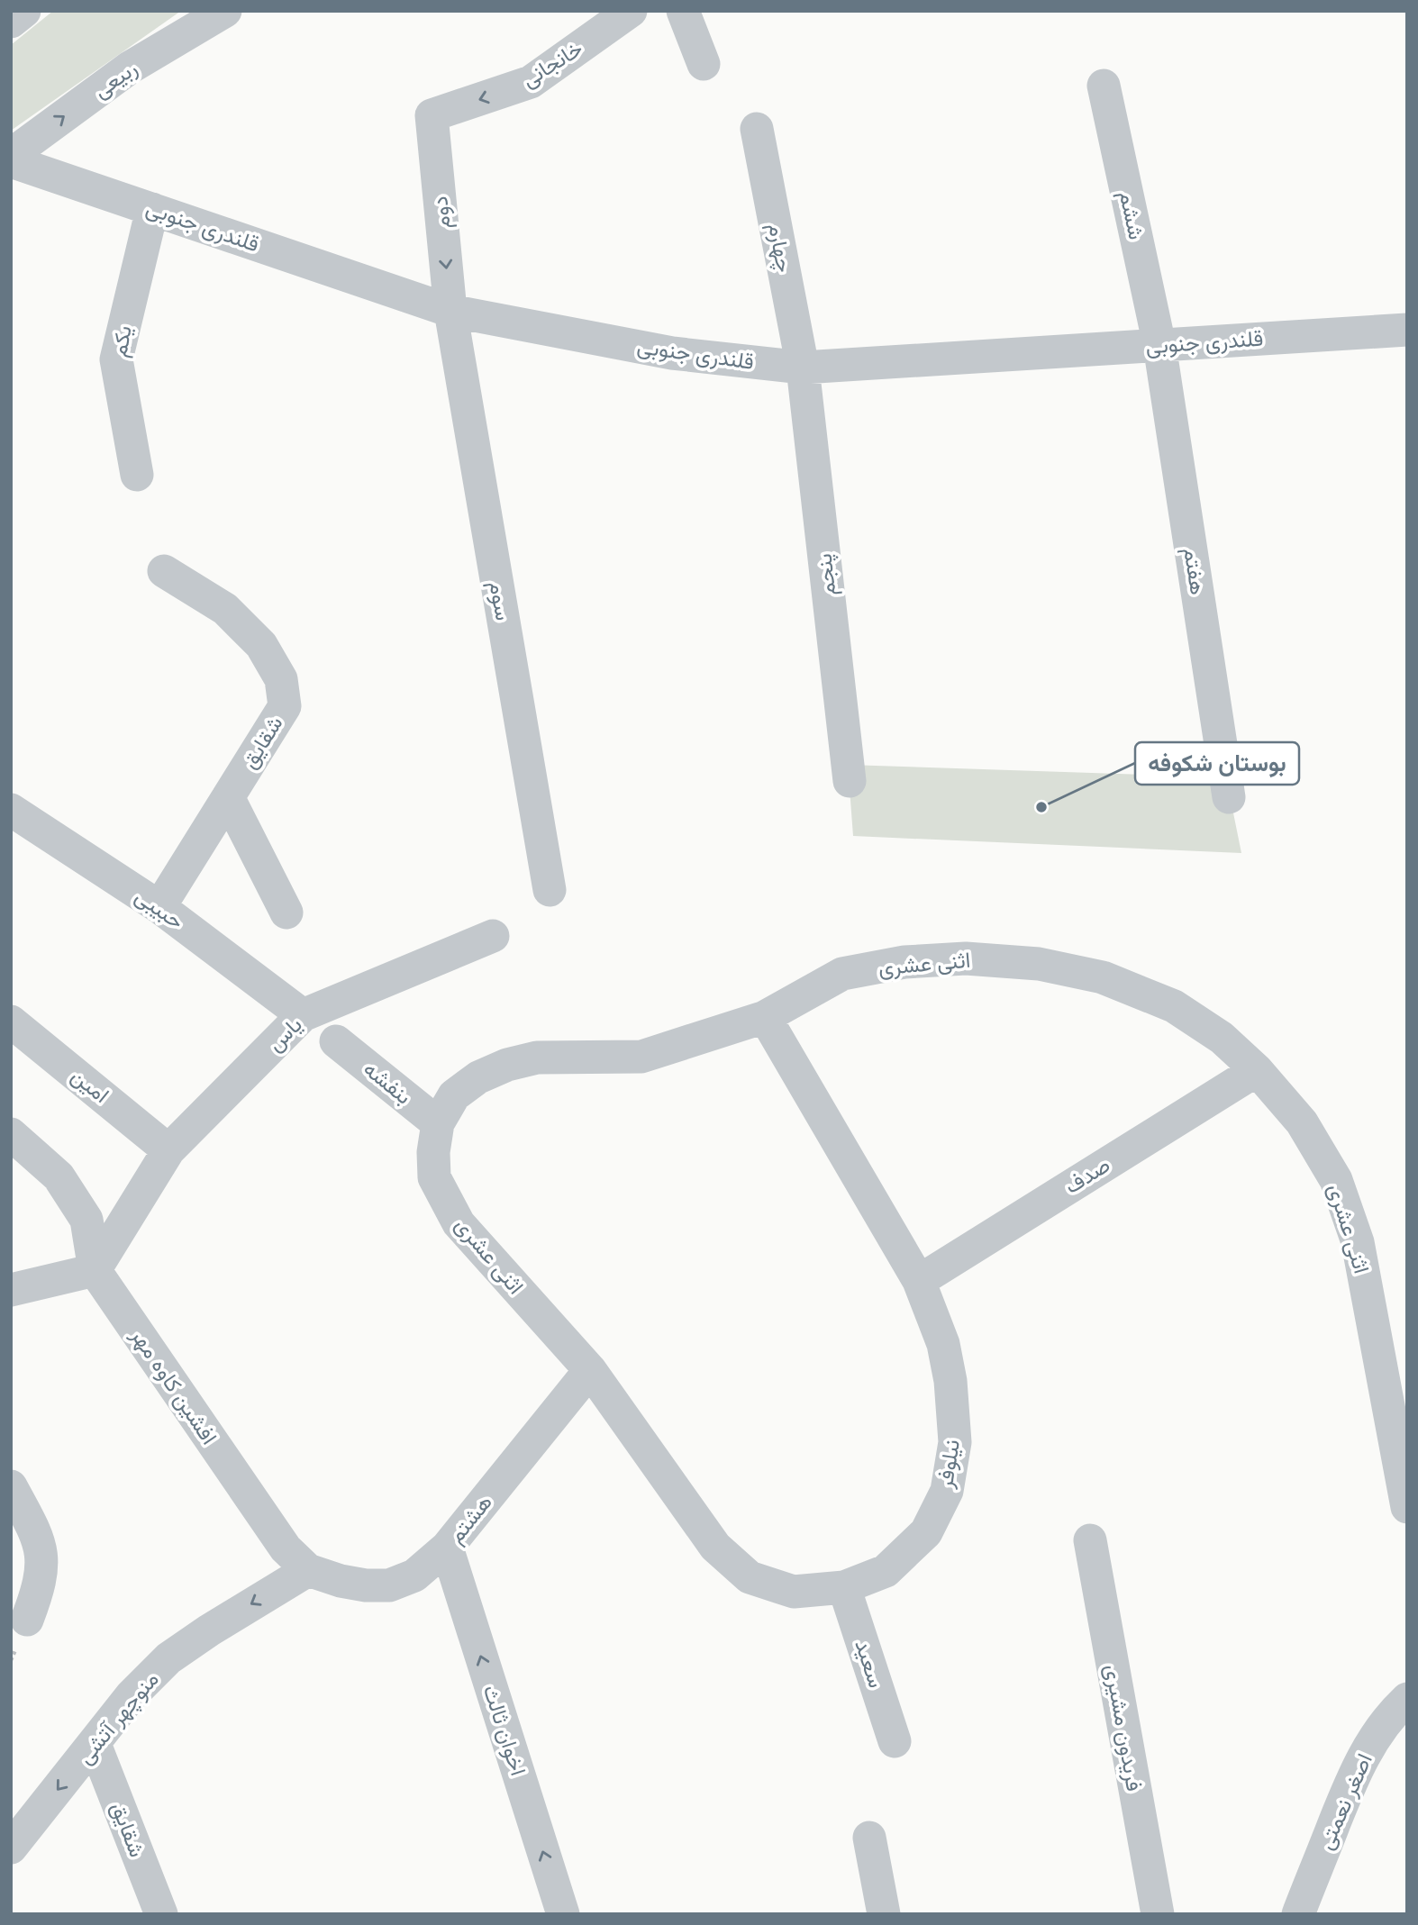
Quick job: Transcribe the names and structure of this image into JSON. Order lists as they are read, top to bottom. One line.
{"streets":{"street":["خانجانی","ربیعی","دوم","ششم","قلندری جنوبی","چهارم","یکم","هفتم","پنجم","سوم","شقایق","حبیبی","اثنی عشری","یاس","بنفشه","امین","صدف","افشین کاوه مهر","نیلوفر","هشتم","سعید","منوچهر آتشی","فریدون مشیری","اخوان ثالث","اصغر نعمتی"]},"crossings":[["خانجانی","دوم"],["دوم","قلندری جنوبی"],["دوم","سوم"],["ششم","قلندری جنوبی"],["ششم","هفتم"],["قلندری جنوبی","چهارم"],["قلندری جنوبی","یکم"],["قلندری جنوبی","هفتم"],["قلندری جنوبی","پنجم"],["قلندری جنوبی","سوم"],["چهارم","پنجم"],["شقایق","حبیبی"],["شقایق","منوچهر آتشی"],["حبیبی","یاس"],["اثنی عشری","بنفشه"],["اثنی عشری","صدف"],["اثنی عشری","نیلوفر"],["اثنی عشری","هشتم"],["یاس","امین"],["یاس","افشین کاوه مهر"],["صدف","نیلوفر"],["افشین کاوه مهر","هشتم"],["افشین کاوه مهر","منوچهر آتشی"],["نیلوفر","هشتم"],["نیلوفر","سعید"],["هشتم","منوچهر آتشی"],["هشتم","اخوان ثالث"]],"one_way":["خانجانی","ربیعی","دوم","منوچهر آتشی","اخوان ثالث"],"places":["بوستان شکوفه"]}
